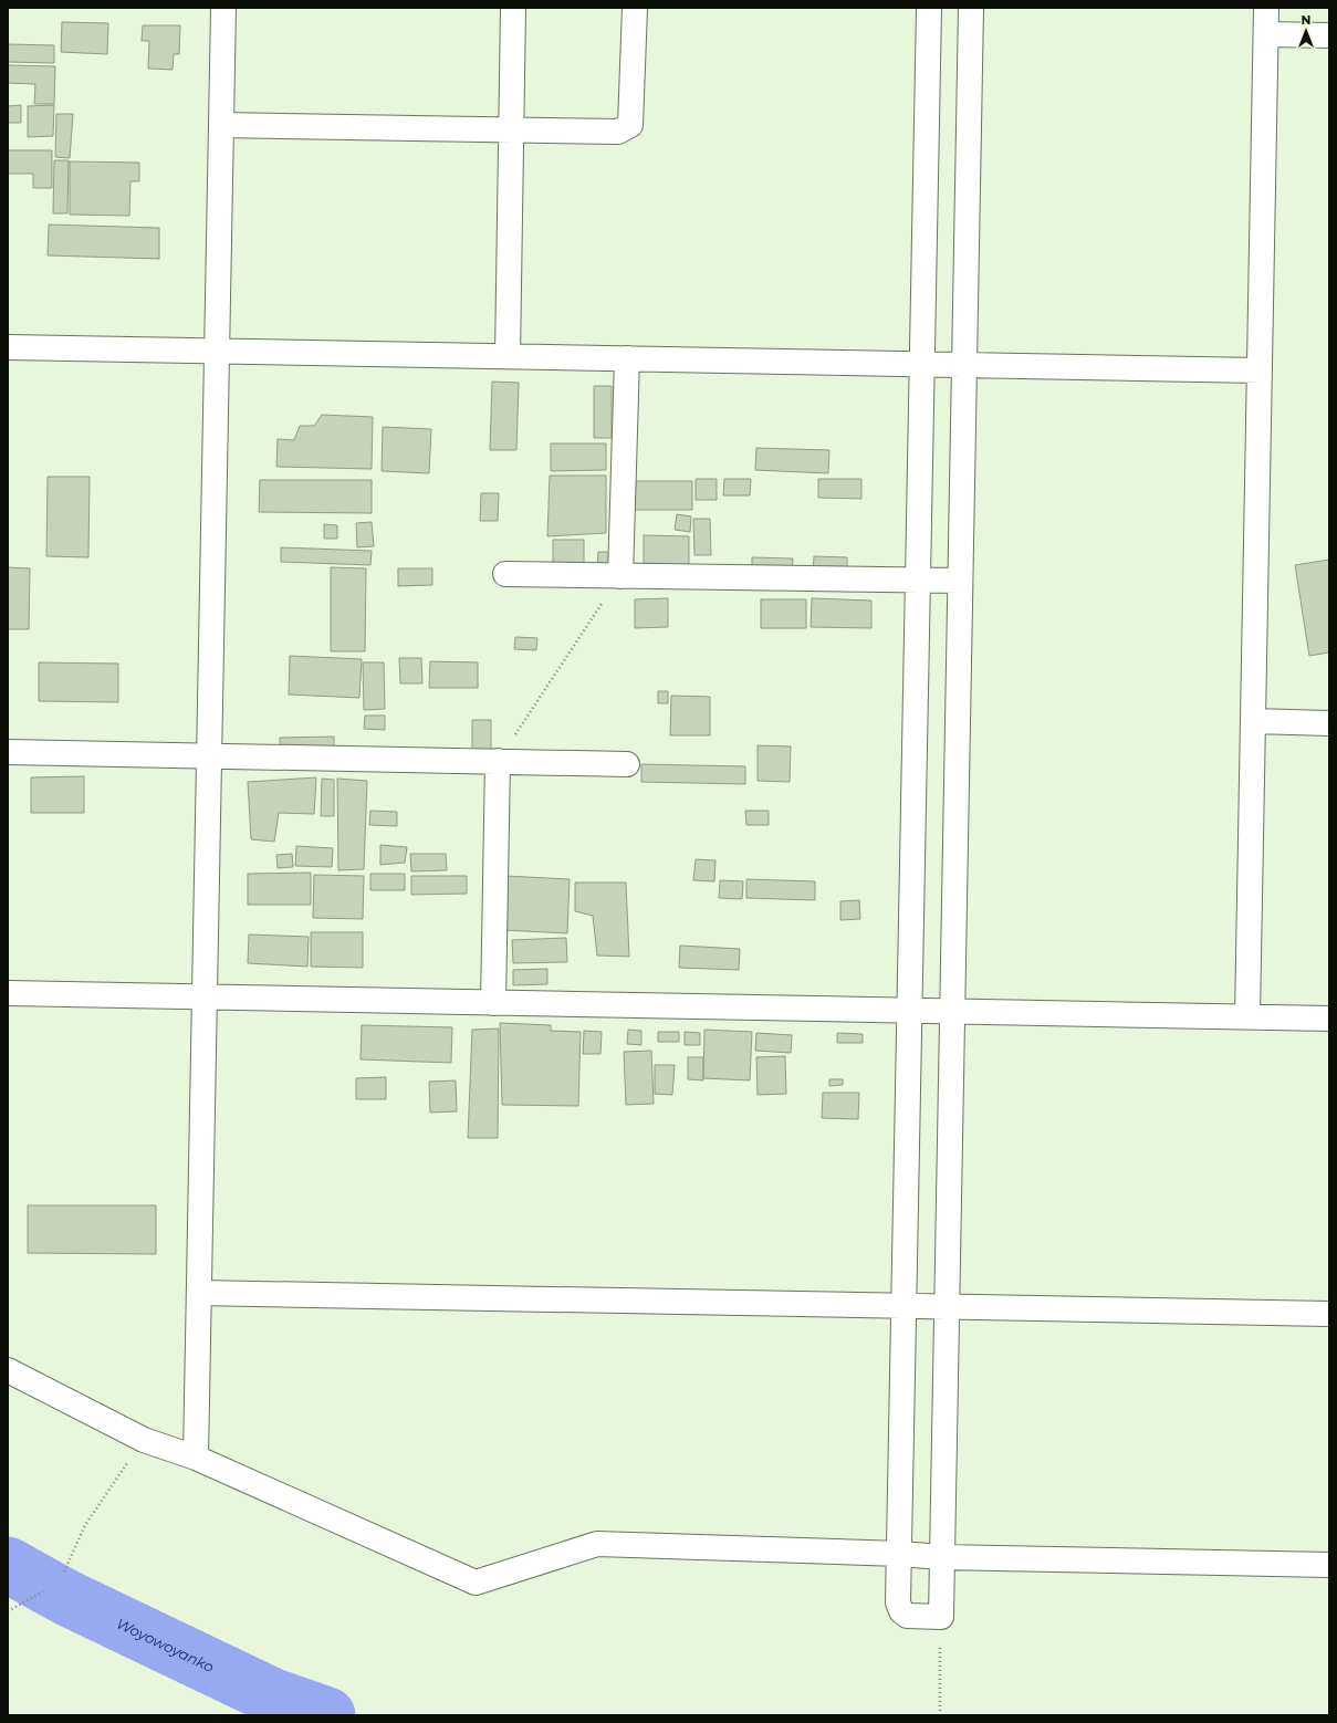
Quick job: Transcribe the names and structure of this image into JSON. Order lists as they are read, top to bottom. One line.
{"water":["Woyowoyanko"],"north":"top"}
